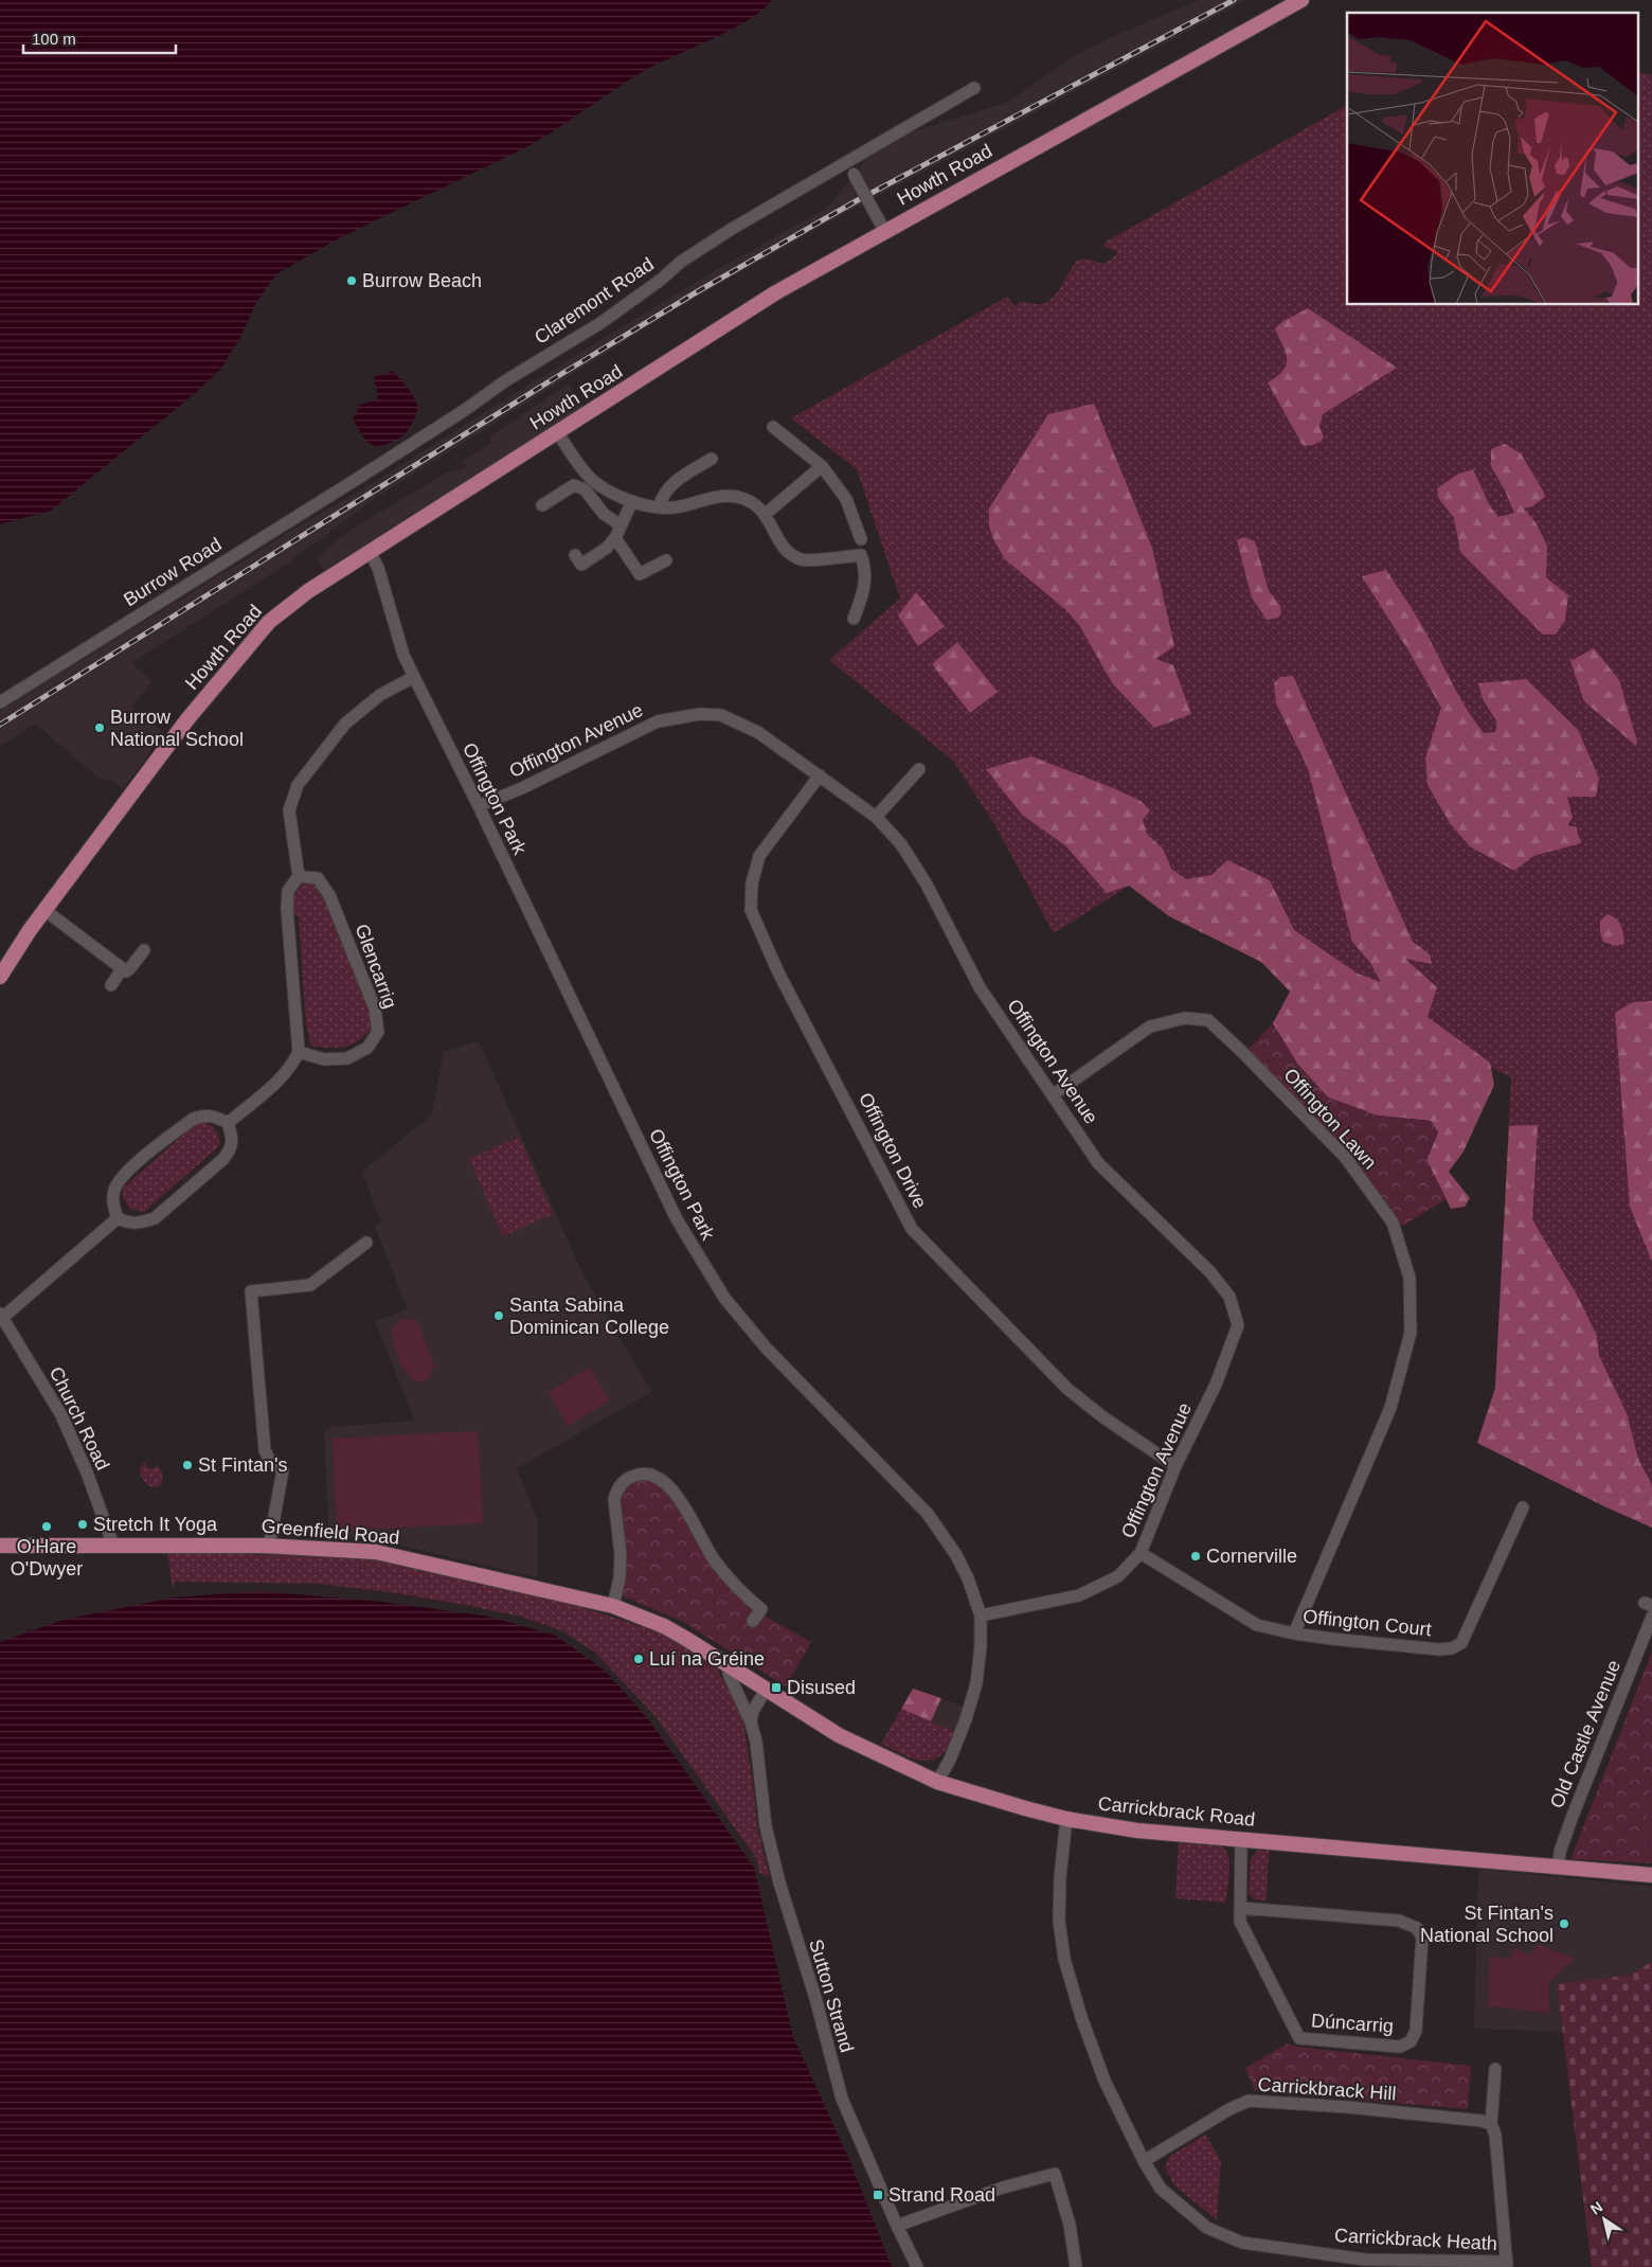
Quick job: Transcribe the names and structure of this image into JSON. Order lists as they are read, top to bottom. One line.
{"streets":{"main road":["Howth Road","Greenfield Road","Carrickbrack Road"],"street":["Claremont Road","Burrow Road","Offington Avenue","Offington Park","Glencarrig","Offington Lawn","Offington Drive","Church Road","Offington Court","Old Castle Avenue","Sutton Strand","Dúncarrig","Carrickbrack Hill","Carrickbrack Heath"]},"crossings":[["Howth Road","Offington Park"],["Claremont Road","Burrow Road"],["Offington Avenue","Offington Park"],["Offington Avenue","Offington Lawn"],["Offington Avenue","Offington Drive"],["Offington Avenue","Offington Court"],["Offington Park","Carrickbrack Road"],["Offington Lawn","Offington Court"],["Church Road","Greenfield Road"],["Greenfield Road","Carrickbrack Road"],["Greenfield Road","Sutton Strand"],["Old Castle Avenue","Carrickbrack Road"],["Carrickbrack Road","Sutton Strand"],["Carrickbrack Road","Dúncarrig"],["Carrickbrack Road","Carrickbrack Heath"],["Carrickbrack Hill","Carrickbrack Heath"]],"places":{"other":["Burrow Beach","Burrow National School","Santa Sabina Dominican College","St Fintan's","Stretch It Yoga","O'Hare O'Dwyer","Cornerville","Luí na Gréine","St Fintan's National School"],"transit":["Disused","Strand Road"]},"scale_bar":"100 m","north":"top left"}
